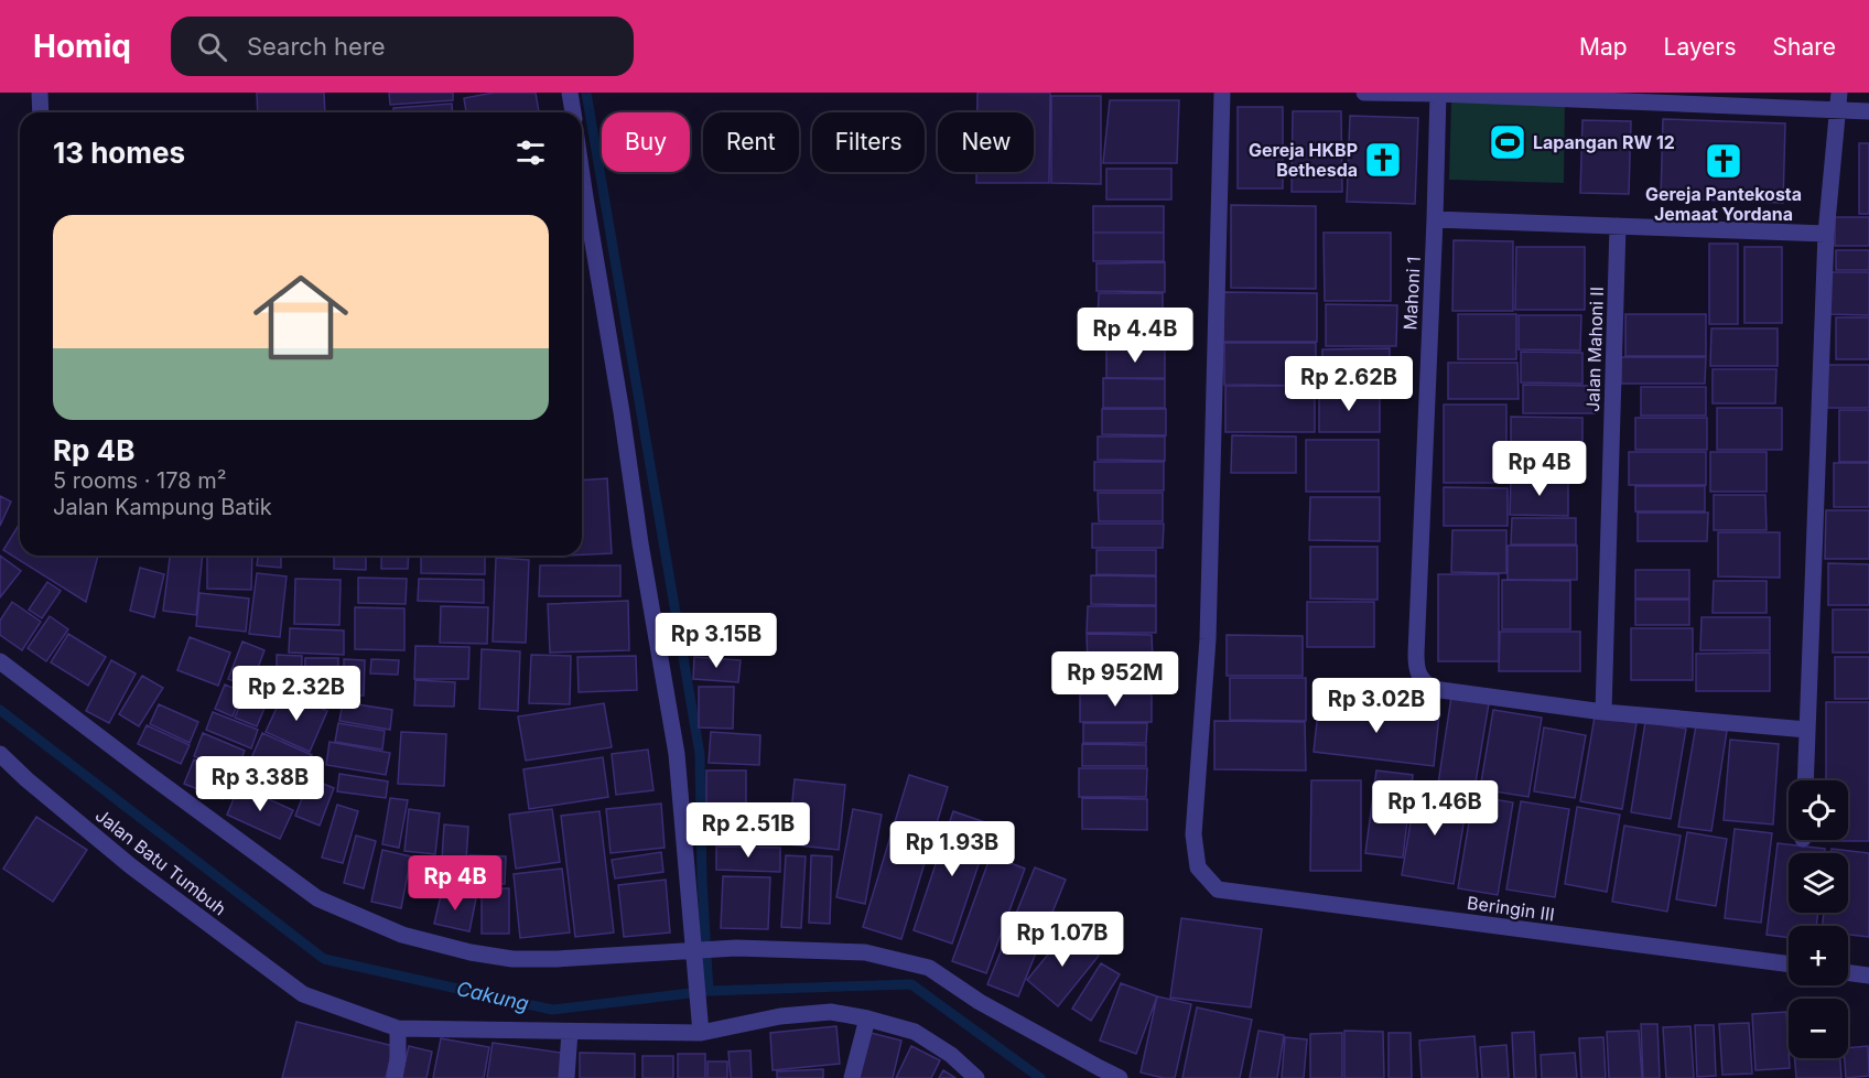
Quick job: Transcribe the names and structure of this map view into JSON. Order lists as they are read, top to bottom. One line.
{"streets":{"street":["Mahoni 1","Jalan Mahoni II","Jalan Batu Tumbuh","Beringin III"]},"crossings":[["Mahoni 1","Jalan Mahoni II"]],"water":["Cakung"],"places":{"sports":["Lapangan RW 12"],"church":["Gereja HKBP Bethesda","Gereja Pantekosta Jemaat Yordana"]},"page":{"header":"Homiq","search":"Search here","nav":["Map","Layers","Share"],"chip":["Buy","Rent","Filters","New"],"heading":"13 homes","list":[{"name":"Rp 4B","note":"5 rooms · 178 m² · Jalan Kampung Batik"}],"price":["Rp 4.4B","Rp 2.62B","Rp 4B","Rp 3.15B","Rp 952M","Rp 2.32B","Rp 3.02B","Rp 3.38B","Rp 1.46B","Rp 2.51B","Rp 1.93B","Rp 4B","Rp 1.07B"],"map_buttons":["+","−"]}}
